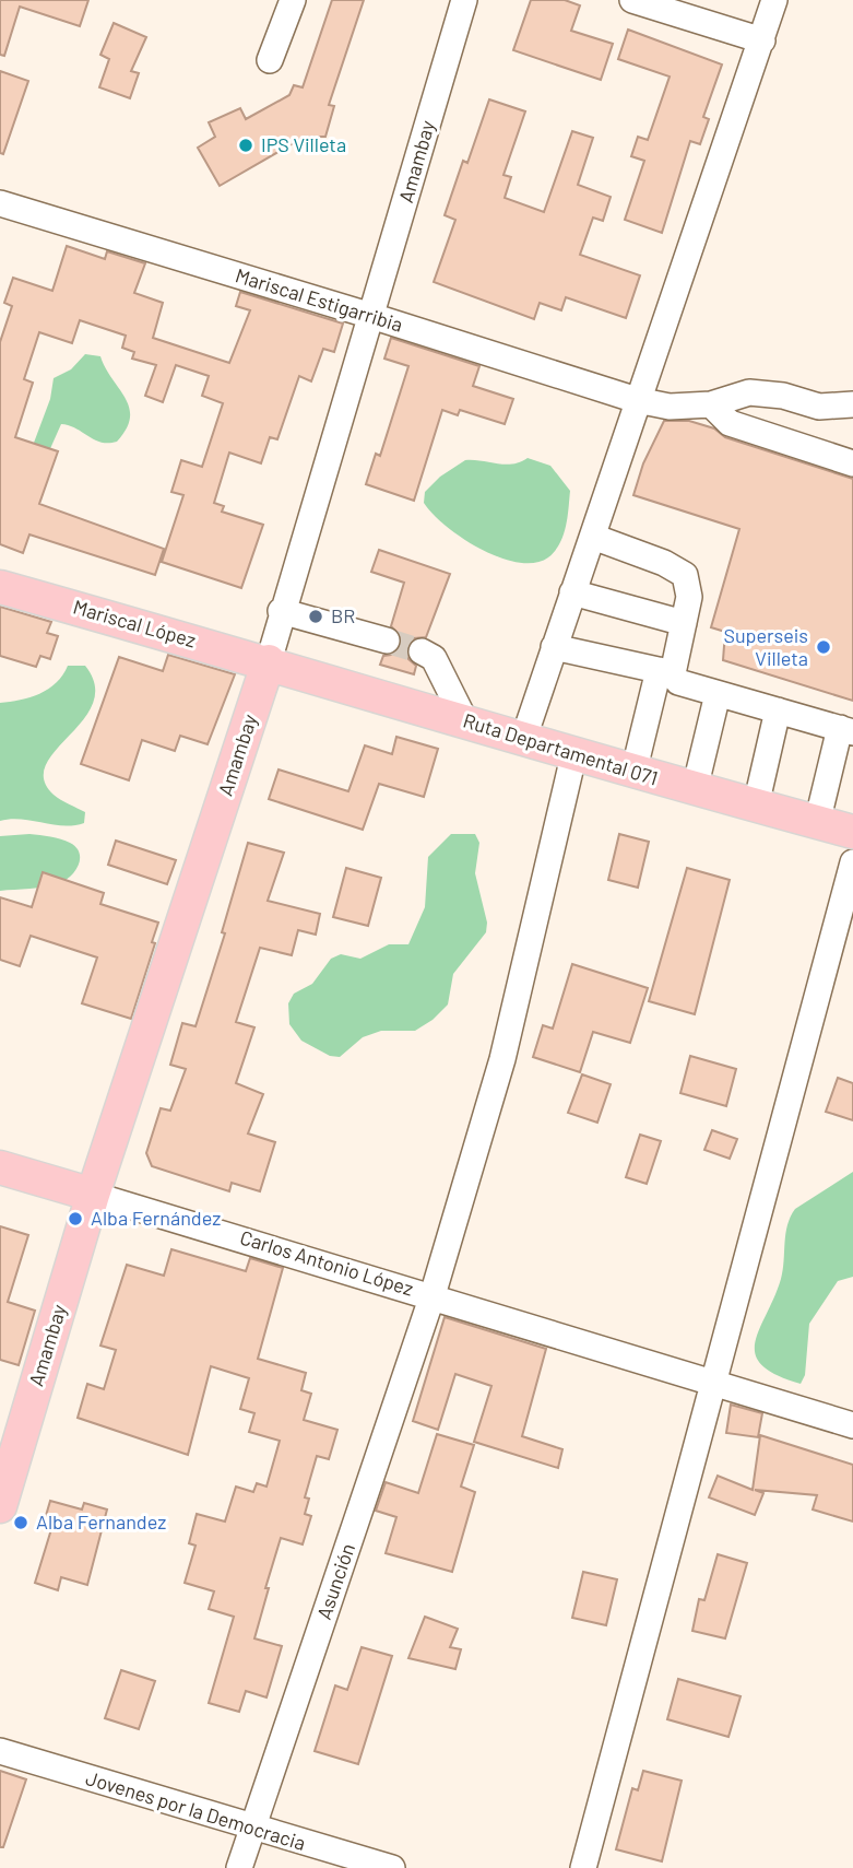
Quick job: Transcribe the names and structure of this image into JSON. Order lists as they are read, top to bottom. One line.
{"streets":{"main road":["Amambay","Mariscal López","Ruta Departamental 071","Carlos Antonio López"],"street":["Mariscal Estigarribia","Asunción","Jovenes por la Democracia"]},"crossings":[["Amambay","Mariscal Estigarribia"],["Amambay","Mariscal López"],["Amambay","Ruta Departamental 071"],["Amambay","Carlos Antonio López"],["Mariscal López","Ruta Departamental 071"],["Ruta Departamental 071","Asunción"],["Carlos Antonio López","Asunción"],["Asunción","Jovenes por la Democracia"]],"places":["IPS Villeta","BR","Superseis Villeta","Alba Fernández","Alba Fernandez"]}
